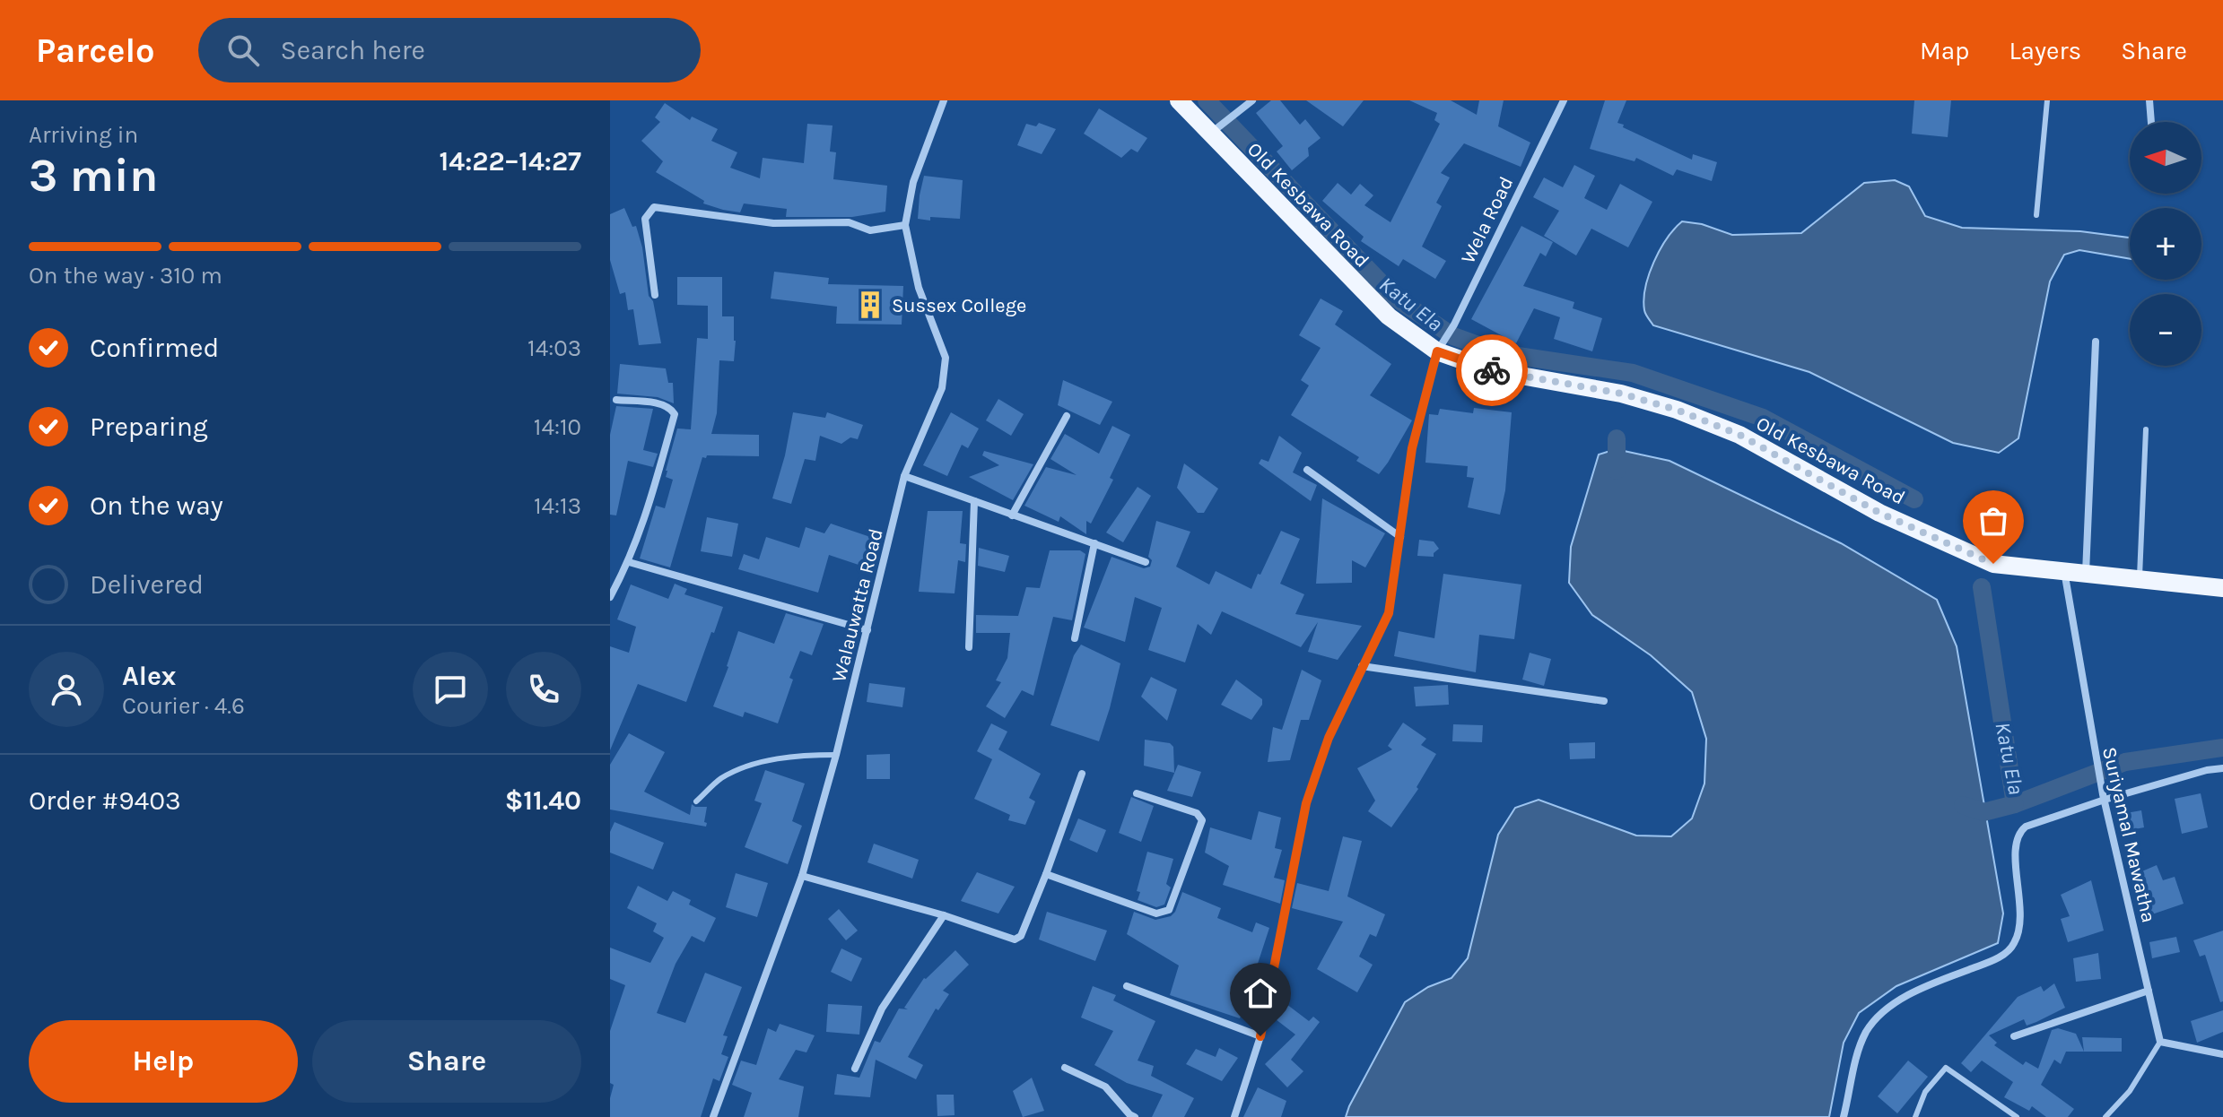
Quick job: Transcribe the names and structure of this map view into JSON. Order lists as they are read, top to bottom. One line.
{"streets":{"main road":["Old Kesbawa Road"],"street":["Wela Road","Walauwatta Road","Suriyamal Mawatha"]},"crossings":[["Old Kesbawa Road","Wela Road"],["Old Kesbawa Road","Suriyamal Mawatha"]],"water":["Katu Ela"],"places":{"building":["Sussex College"]},"north":"left","page":{"header":"Parcelo","search":"Search here","nav":["Map","Layers","Share"],"heading":["3 min","Arriving in","14:22–14:27"],"panel":["Alex","Courier · 4.6","Order #9403","$11.40"],"map_buttons":["+","−"],"bar":"On the way · 310 m","list":[["Confirmed","14:03"],["Preparing","14:10"],["On the way","14:13"],"Delivered"],"buttons":["Help","Share"]}}
